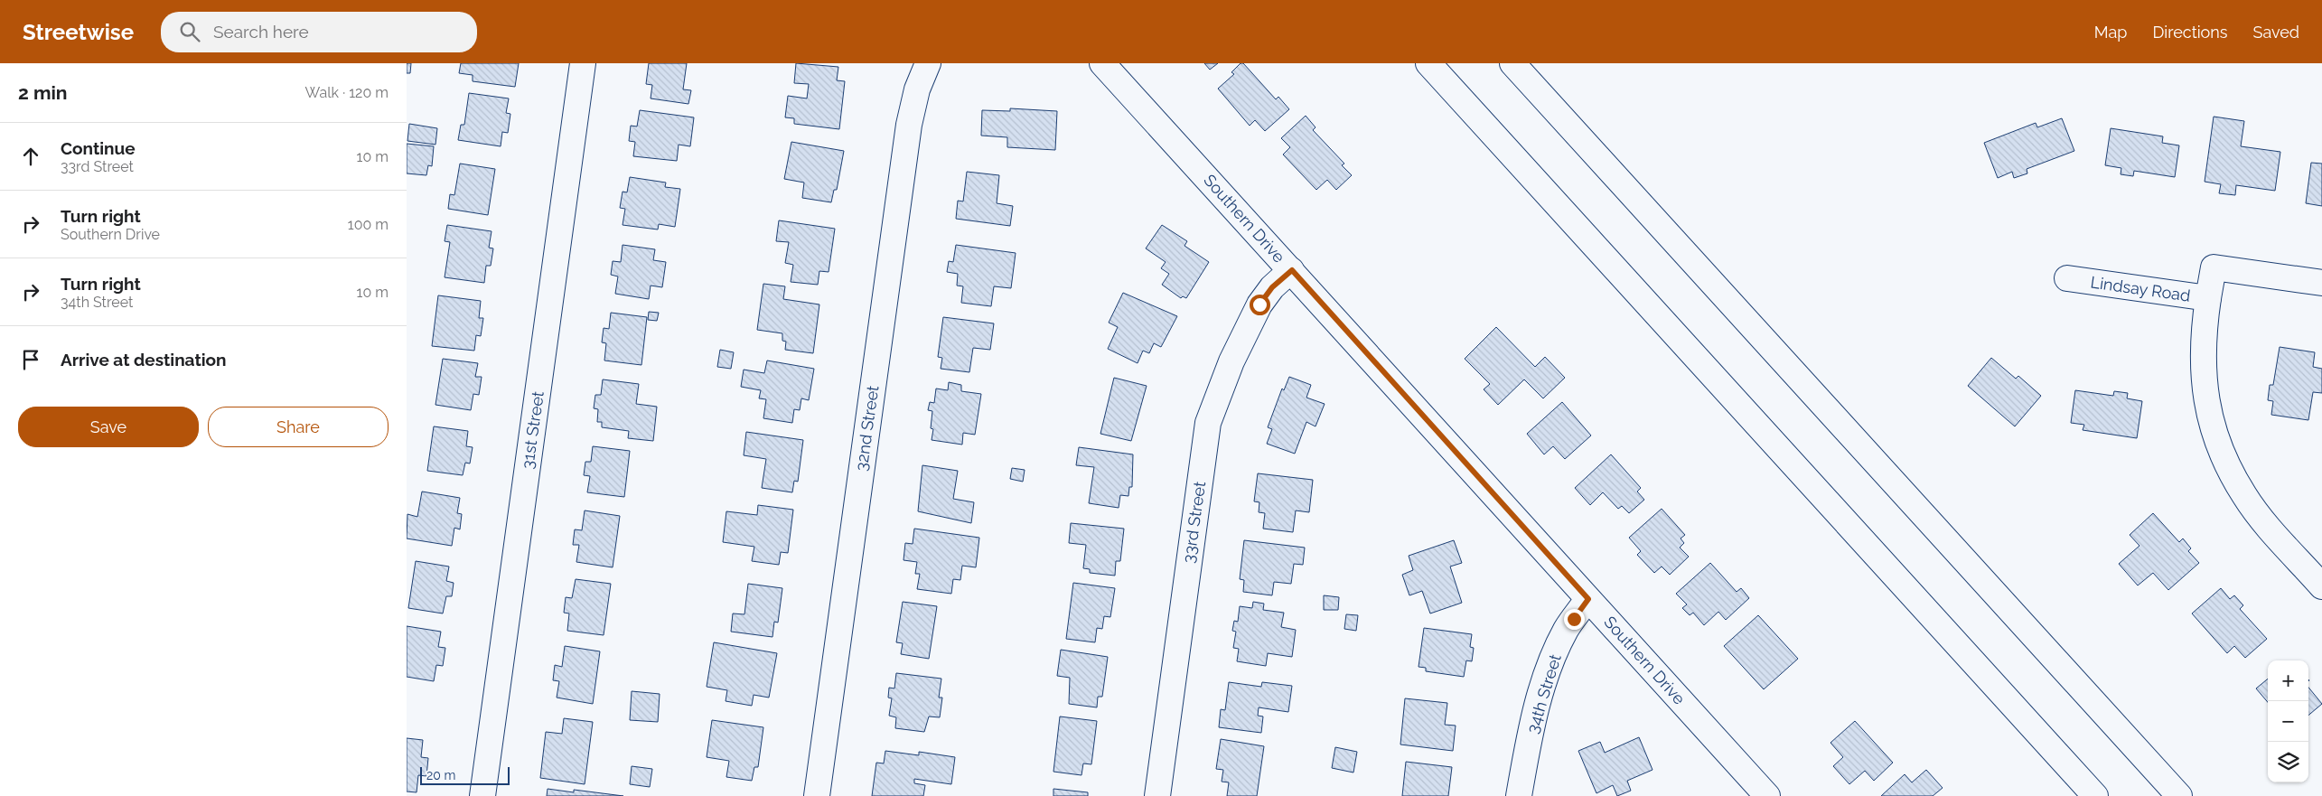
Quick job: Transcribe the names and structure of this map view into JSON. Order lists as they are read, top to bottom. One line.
{"streets":{"main road":["Southern Drive","Lindsay Road","32nd Street","31st Street","33rd Street","34th Street"]},"crossings":[["Southern Drive","33rd Street"],["Southern Drive","34th Street"]],"scale_bar":"20 m","page":{"header":"Streetwise","search":"Search here","nav":["Map","Directions","Saved"],"heading":["2 min","Walk · 120 m"],"list":[["Continue","33rd Street","10 m"],["Turn right","Southern Drive","100 m"],["Turn right","34th Street","10 m"],"Arrive at destination"],"buttons":["Save","Share"],"map_buttons":["+","−"],"scale":"20 m"}}
